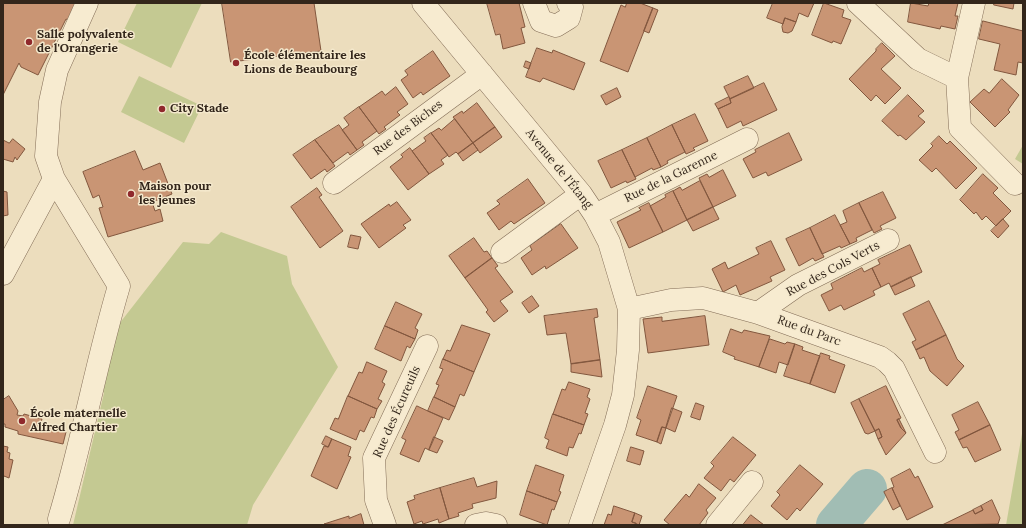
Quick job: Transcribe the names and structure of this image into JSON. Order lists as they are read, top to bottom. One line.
{"streets":{"street":["Rue des Biches","Avenue de l'Étang","Rue de la Garenne","Rue des Cols Verts","Rue du Parc","Rue des Écureuils"]},"crossings":[["Rue des Biches","Avenue de l'Étang"],["Avenue de l'Étang","Rue de la Garenne"],["Avenue de l'Étang","Rue du Parc"],["Rue des Cols Verts","Rue du Parc"]],"places":["Salle polyvalente de l'Orangerie","École élémentaire les Lions de Beaubourg","City Stade","Maison pour les jeunes","École maternelle Alfred Chartier"]}
